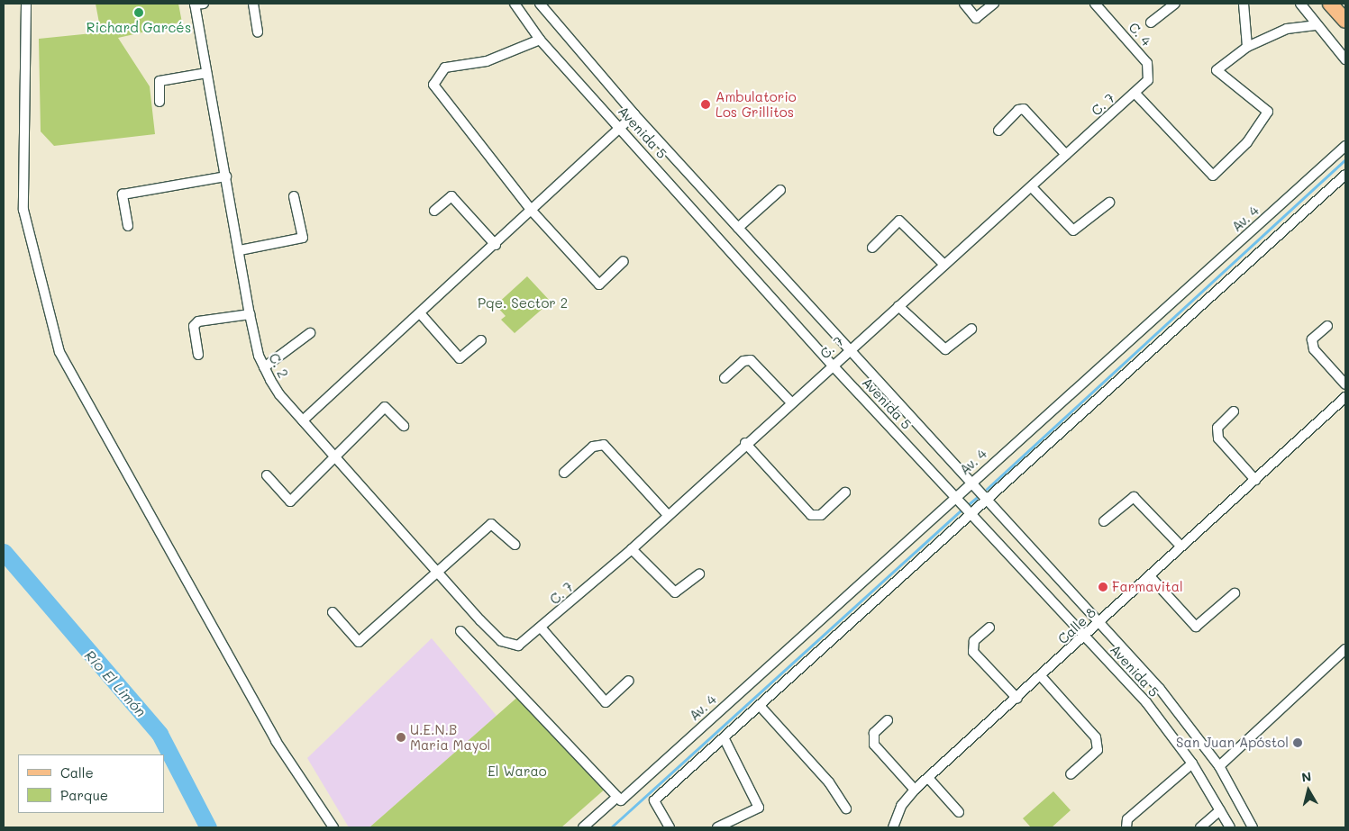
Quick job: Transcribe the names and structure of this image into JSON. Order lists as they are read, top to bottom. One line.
{"streets":{"street":["C. 4","C. 7","Avenida 5","Av. 4","C. 2","Calle 8"]},"crossings":[["C. 4","C. 7"],["C. 7","Avenida 5"],["C. 7","C. 2"],["Avenida 5","Av. 4"],["Avenida 5","Calle 8"]],"water":["Río El Limón"],"parks":["Pqe. Sector 2","El Warao"],"places":["Richard Garcés","Ambulatorio Los Grillitos","Farmavital","U.E.N.B Maria Mayol","San Juan Apóstol"],"legend":["Calle","Parque"],"north":"top"}
